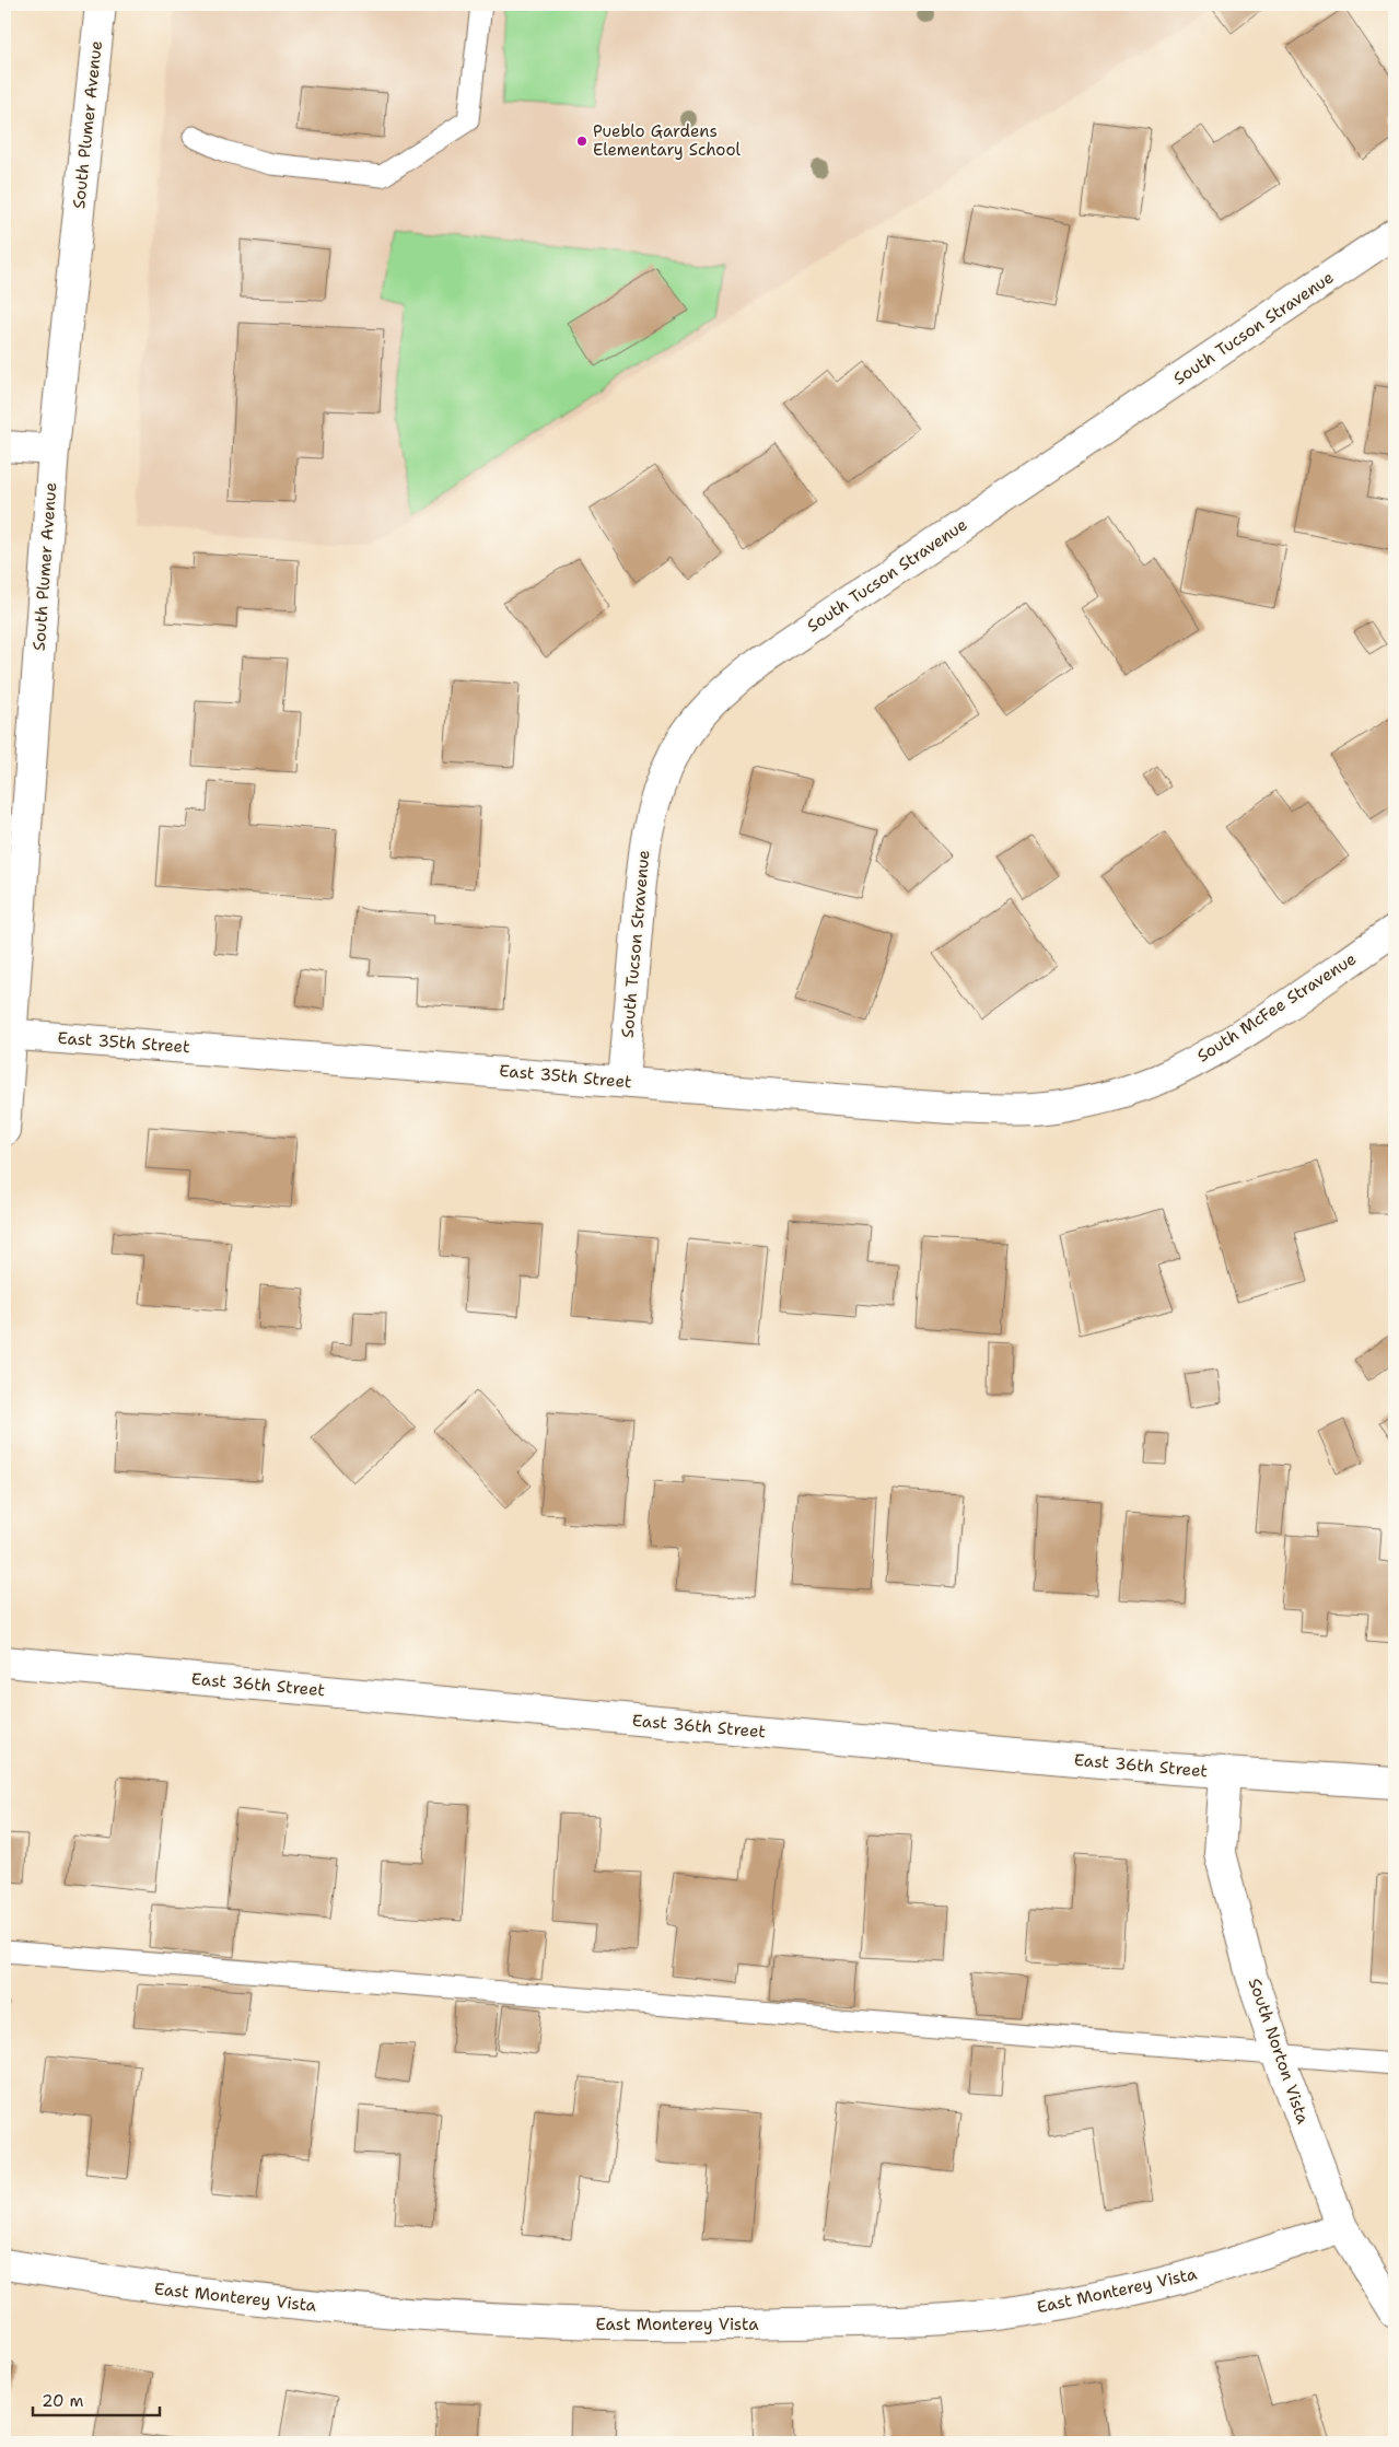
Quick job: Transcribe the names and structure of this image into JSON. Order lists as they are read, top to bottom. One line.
{"streets":{"street":["South Plumer Avenue","South Tucson Stravenue","South McFee Stravenue","East 35th Street","East 36th Street","South Norton Vista","East Monterey Vista"]},"crossings":[["South Plumer Avenue","East 35th Street"],["South Tucson Stravenue","East 35th Street"],["South McFee Stravenue","East 35th Street"],["East 36th Street","South Norton Vista"],["South Norton Vista","East Monterey Vista"]],"places":["Pueblo Gardens Elementary School"],"scale_bar":"20 m"}
